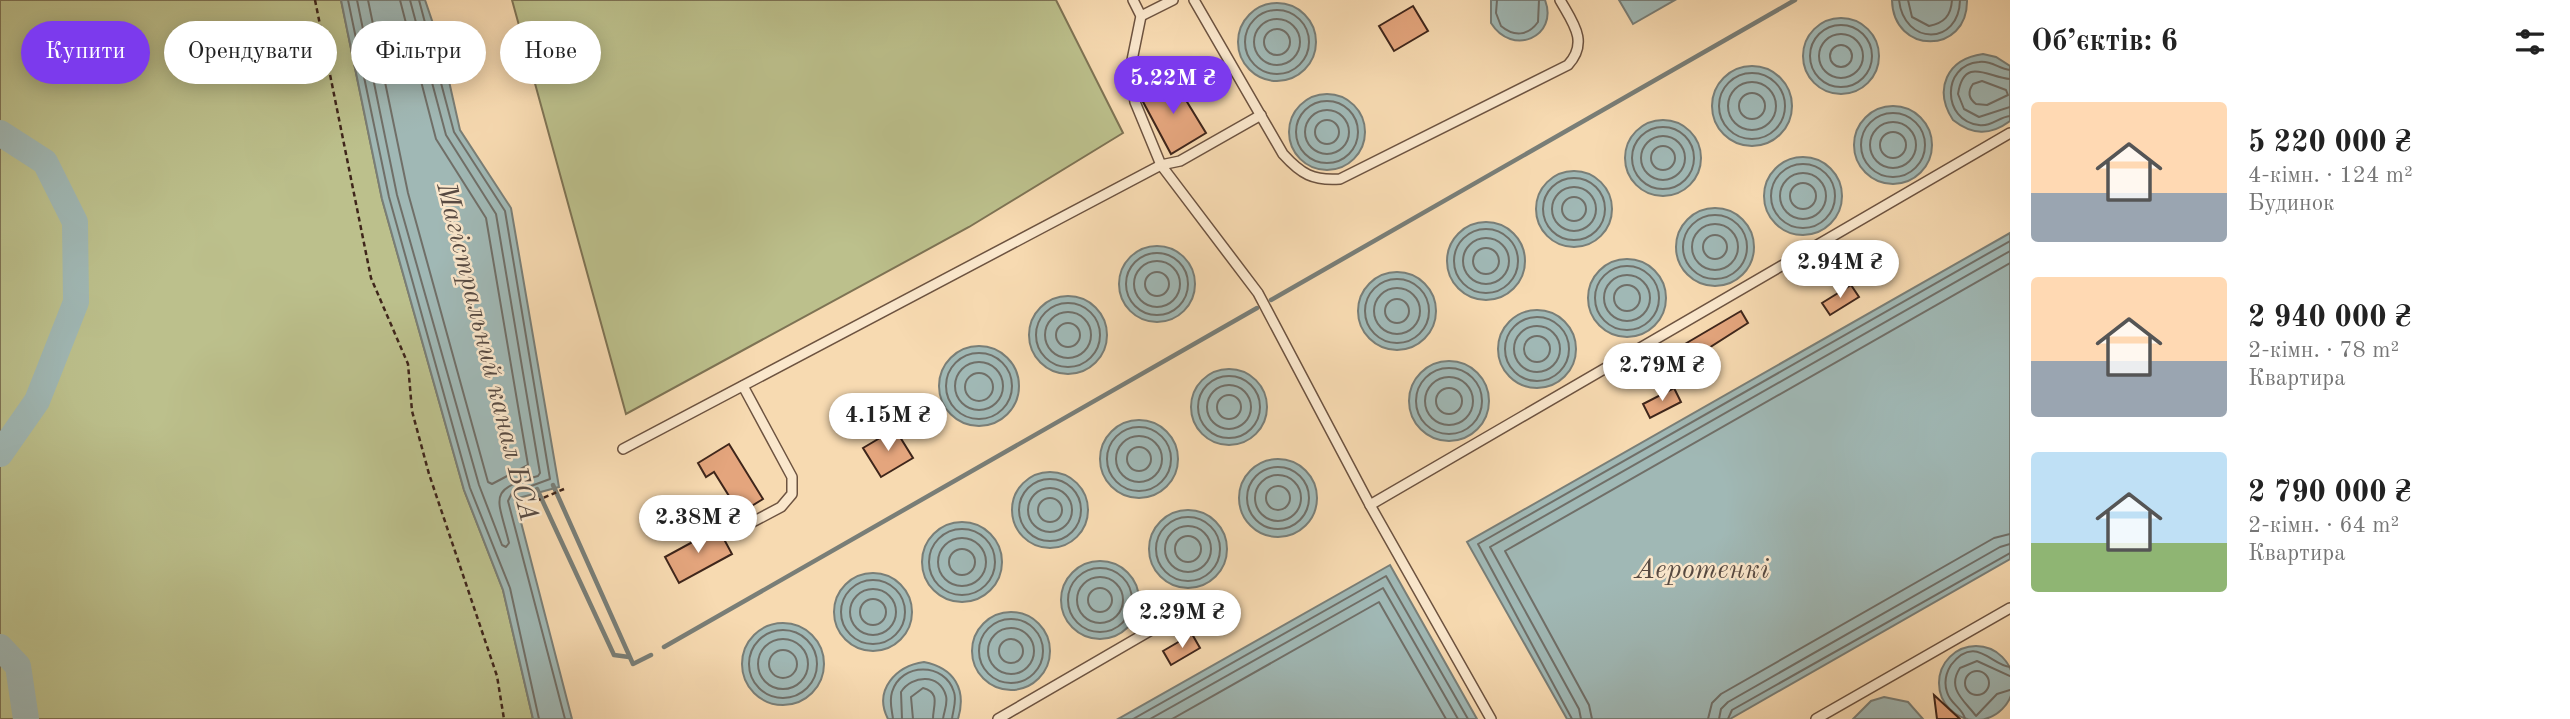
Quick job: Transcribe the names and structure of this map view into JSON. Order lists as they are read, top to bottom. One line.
{"water":["Магістральний канал БСА","Аеротенкі"],"page":{"heading":"Об’єктів: 6","chip":["Купити","Орендувати","Фільтри","Нове"],"price":["5.22M ₴","2.94M ₴","2.79M ₴","4.15M ₴","2.38M ₴","2.29M ₴"],"list":[{"name":"5 220 000 ₴","note":"4-кімн. · 124 m² · Будинок"},{"name":"2 940 000 ₴","note":"2-кімн. · 78 m² · Квартира"},{"name":"2 790 000 ₴","note":"2-кімн. · 64 m² · Квартира"}]}}
